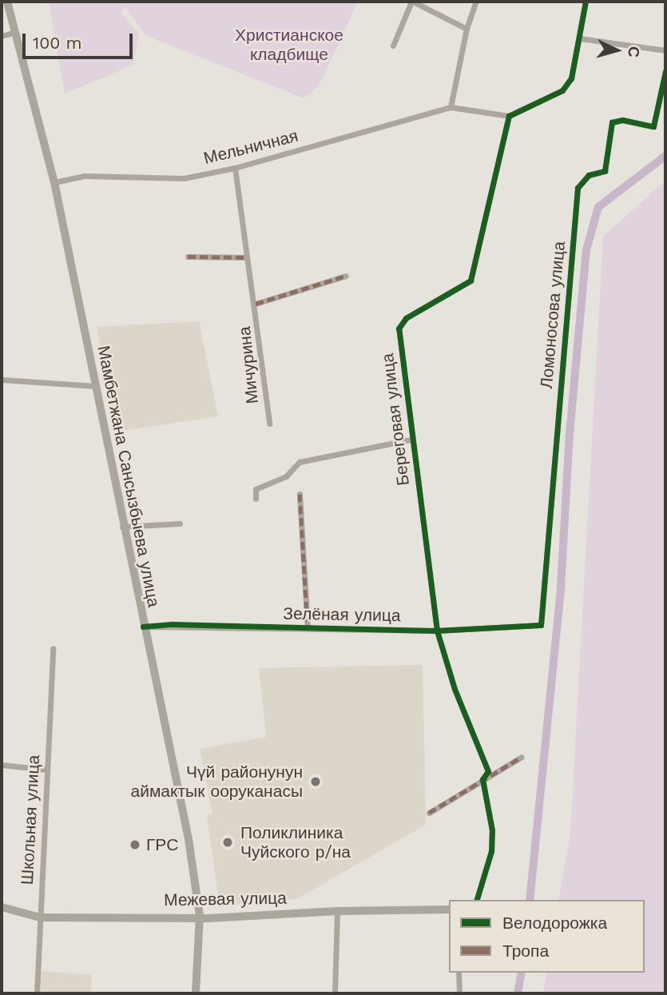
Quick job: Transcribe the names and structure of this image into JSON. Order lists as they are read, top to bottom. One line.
{"streets":{"main road":["Мамбетжана Сансызбыева улица","Межевая улица"],"street":["Мельничная","Ломоносова улица","Мичурина","Береговая улица","Зелёная улица","Школьная улица"]},"crossings":[["Мельничная","Мичурина"],["Мельничная","Береговая улица"],["Мельничная","Мамбетжана Сансызбыева улица"],["Ломоносова улица","Зелёная улица"],["Береговая улица","Зелёная улица"],["Мамбетжана Сансызбыева улица","Зелёная улица"],["Мамбетжана Сансызбыева улица","Межевая улица"],["Школьная улица","Межевая улица"]],"parks":["Христианское кладбище"],"places":["Чүй районунун аймактык ооруканасы","Поликлиника Чуйского р/на","ГРС"],"legend":["Велодорожка","Тропа"],"scale_bar":"100 m","north":"right"}
